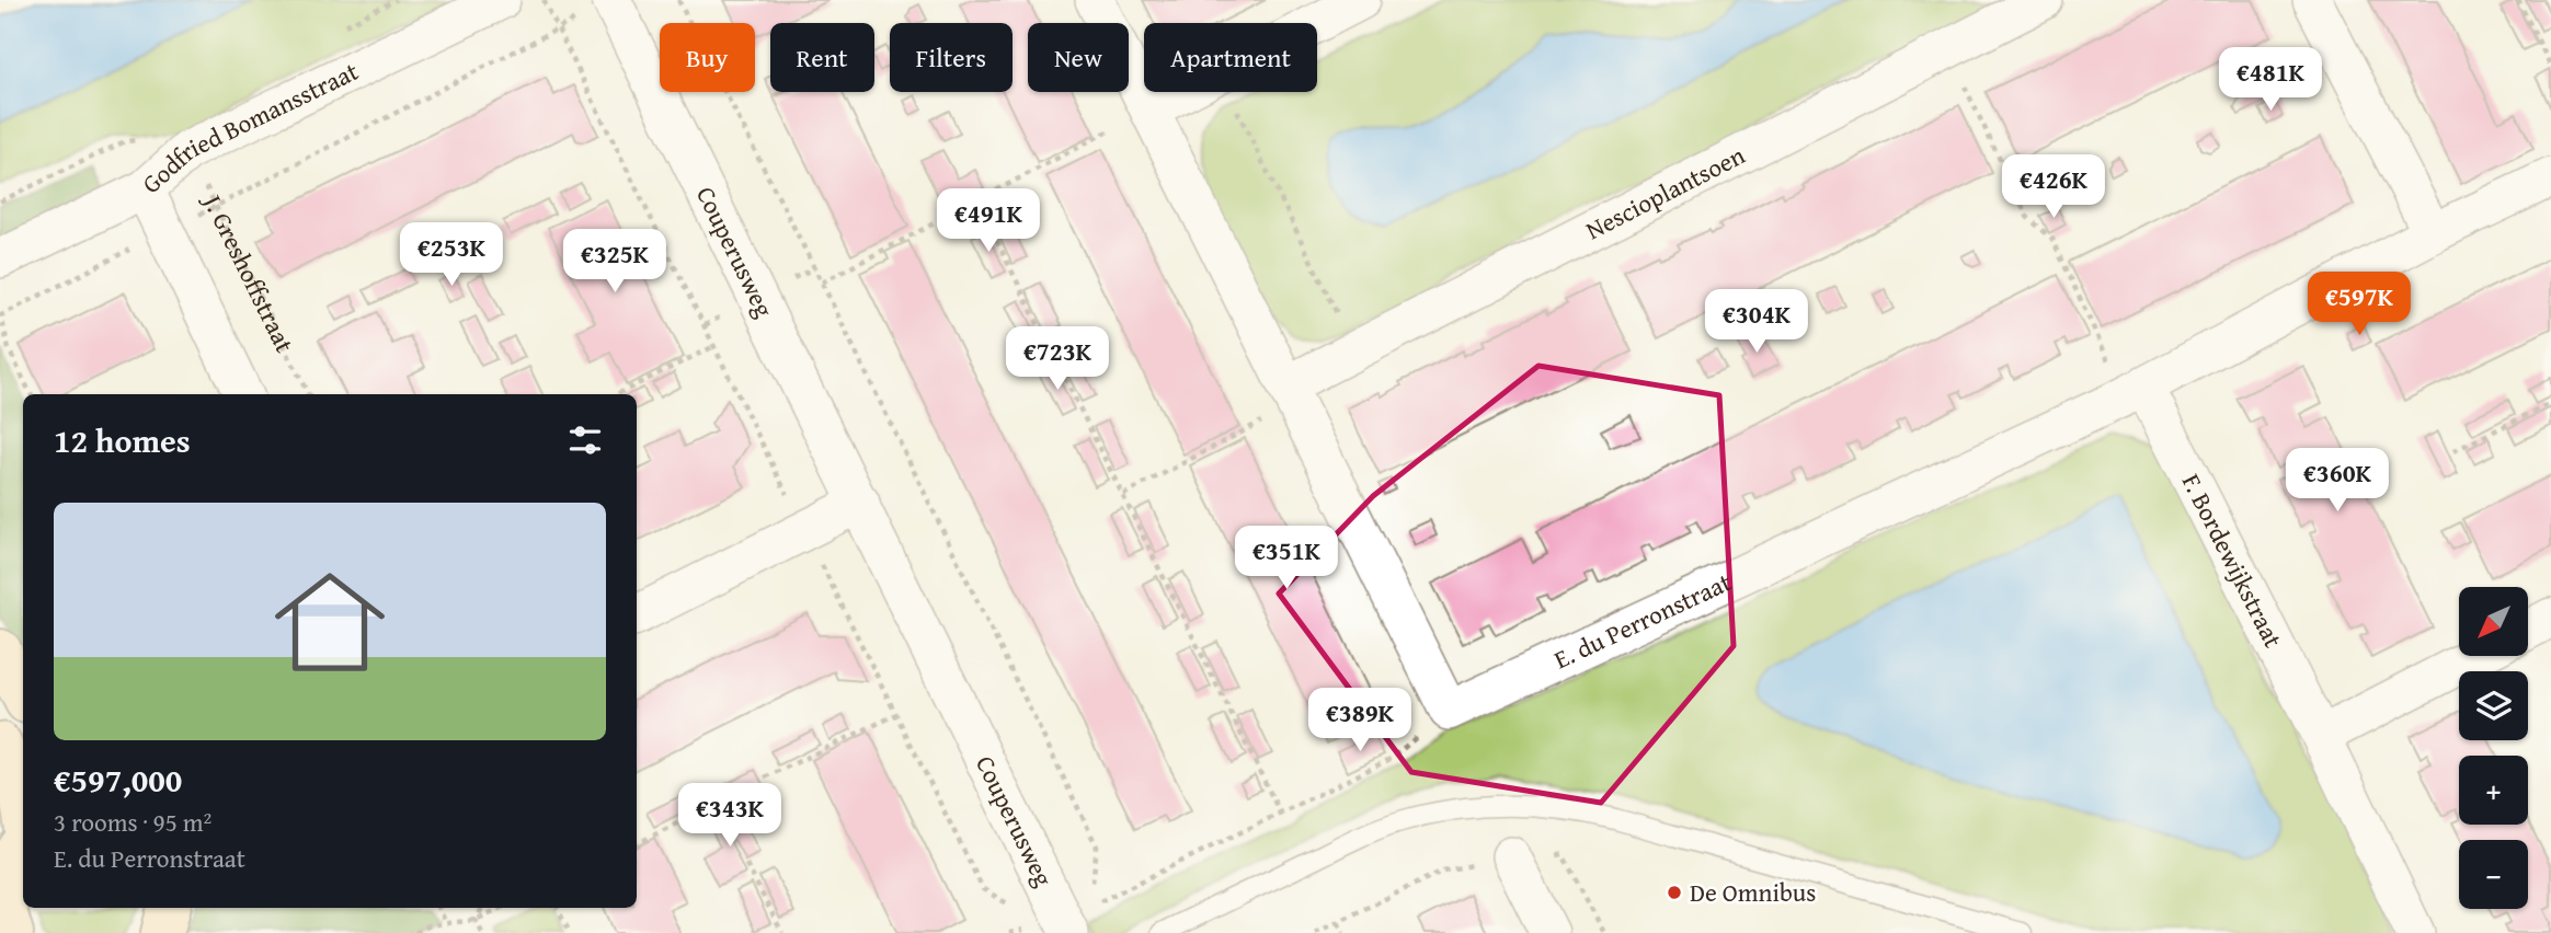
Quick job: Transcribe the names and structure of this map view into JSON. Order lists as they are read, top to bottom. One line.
{"streets":{"street":["Godfried Bomansstraat","Nescioplantsoen","Couperusweg","F. Bordewijkstraat","E. du Perronstraat"],"path":["J. Greshoffstraat"]},"crossings":[["Godfried Bomansstraat","J. Greshoffstraat"],["F. Bordewijkstraat","E. du Perronstraat"]],"places":["De Omnibus"],"north":"bottom left","page":{"chip":["Buy","Rent","Filters","New","Apartment"],"price":["€481K","€426K","€491K","€253K","€325K","€597K","€304K","€723K","€360K","€351K","€389K","€343K"],"heading":"12 homes","list":[{"name":"€597,000","note":"3 rooms · 95 m² · E. du Perronstraat"}],"map_buttons":["+","−"]}}
